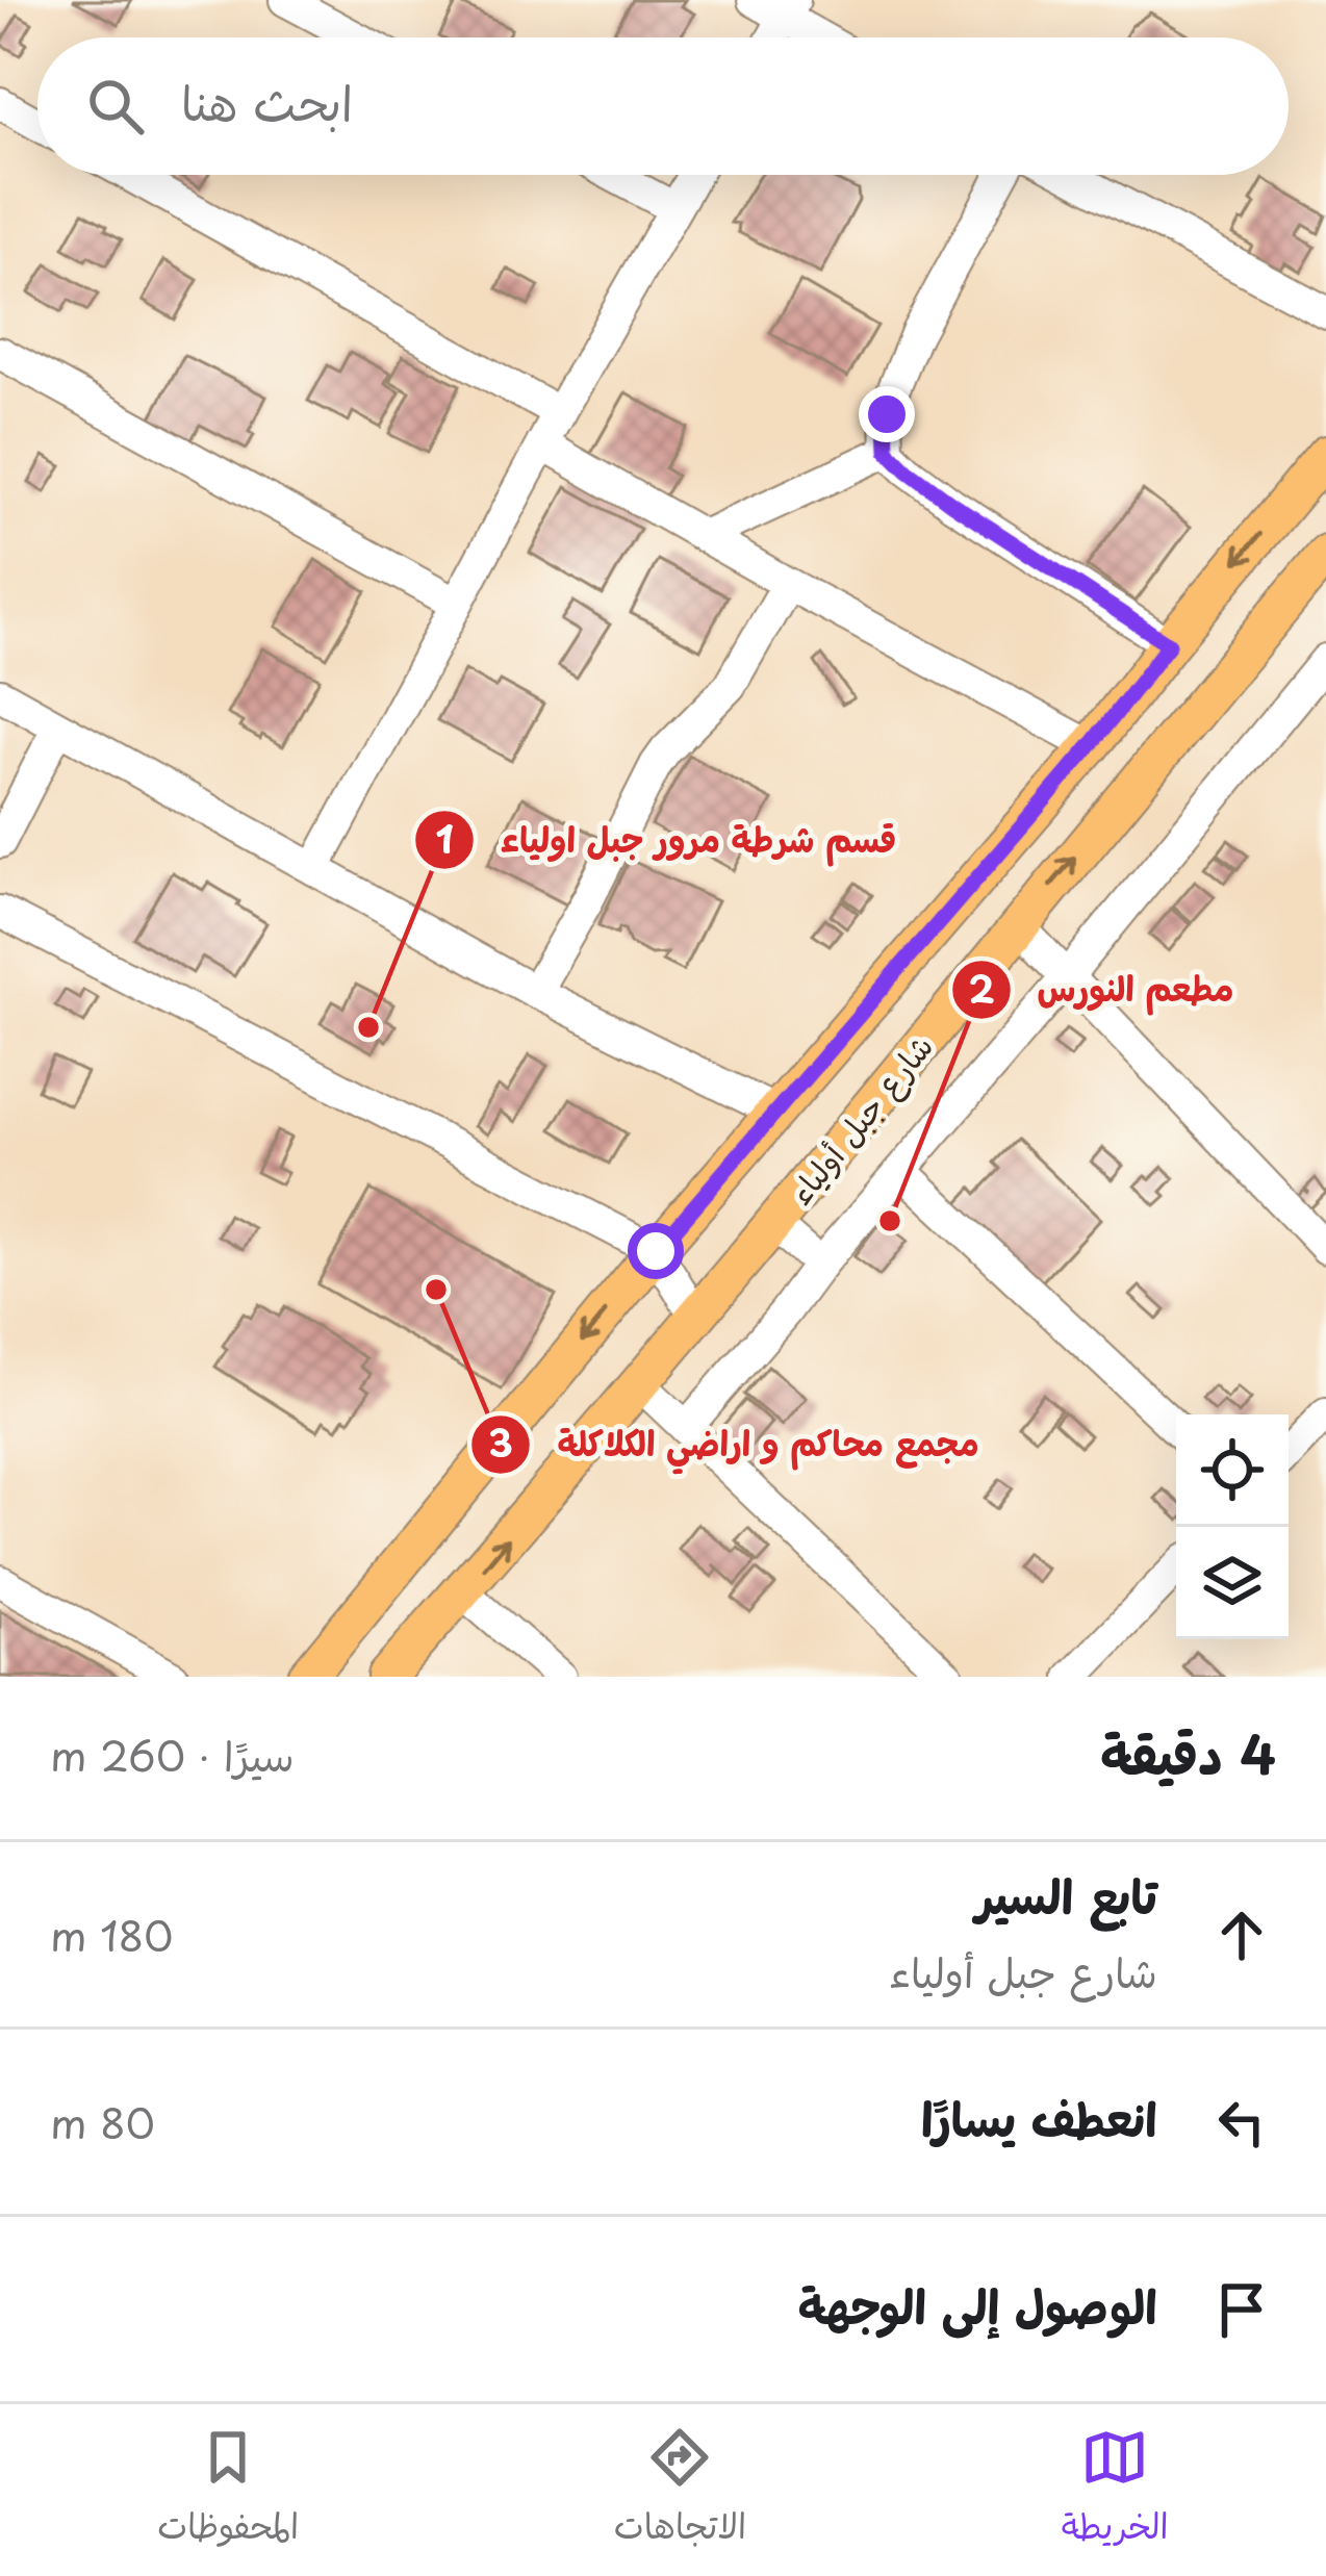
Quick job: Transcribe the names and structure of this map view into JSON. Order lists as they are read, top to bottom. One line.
{"streets":{"main road":["شارع جبل أولياء"]},"places":["قسم شرطة مرور جبل اولياء","مطعم النورس","مجمع محاكم و اراضي الكلاكلة"],"page":{"search":"ابحث هنا","heading":["4 دقيقة","سيرًا · 260 m"],"list":[["تابع السير","شارع جبل أولياء","180 m"],["انعطف يسارًا","80 m"],"الوصول إلى الوجهة"],"nav":["الخريطة","الاتجاهات","المحفوظات"]}}
